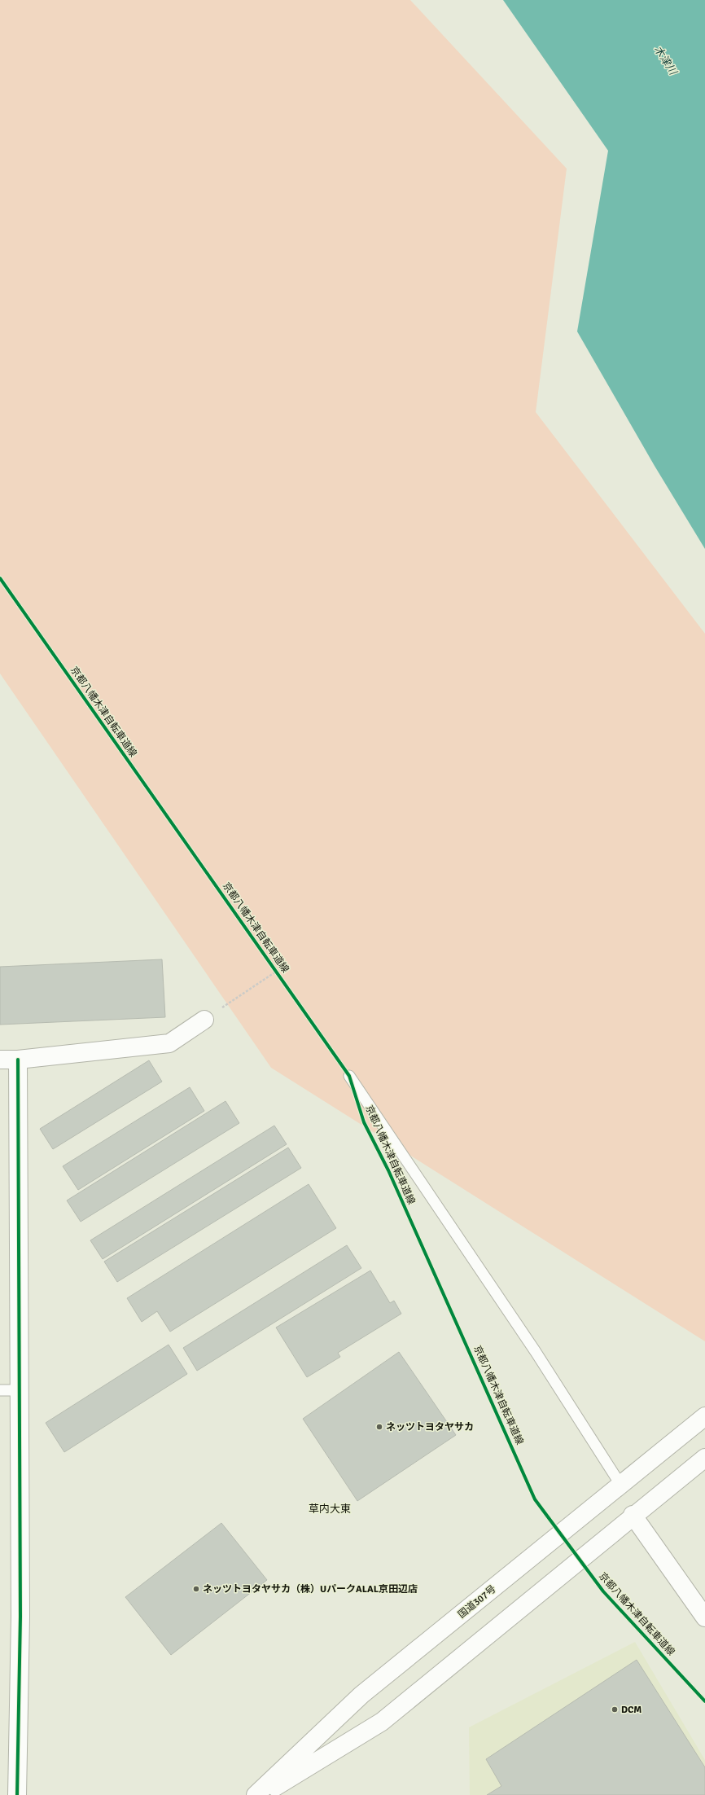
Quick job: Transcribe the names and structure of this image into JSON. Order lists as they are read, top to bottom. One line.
{"streets":{"main road":["国道307号"],"cycle path":["京都八幡木津自転車道線"]},"districts":["草内大東"],"water":["木津川"],"places":["ネッツトヨタヤサカ","ネッツトヨタヤサカ（株）UパークALAL京田辺店","DCM"]}
